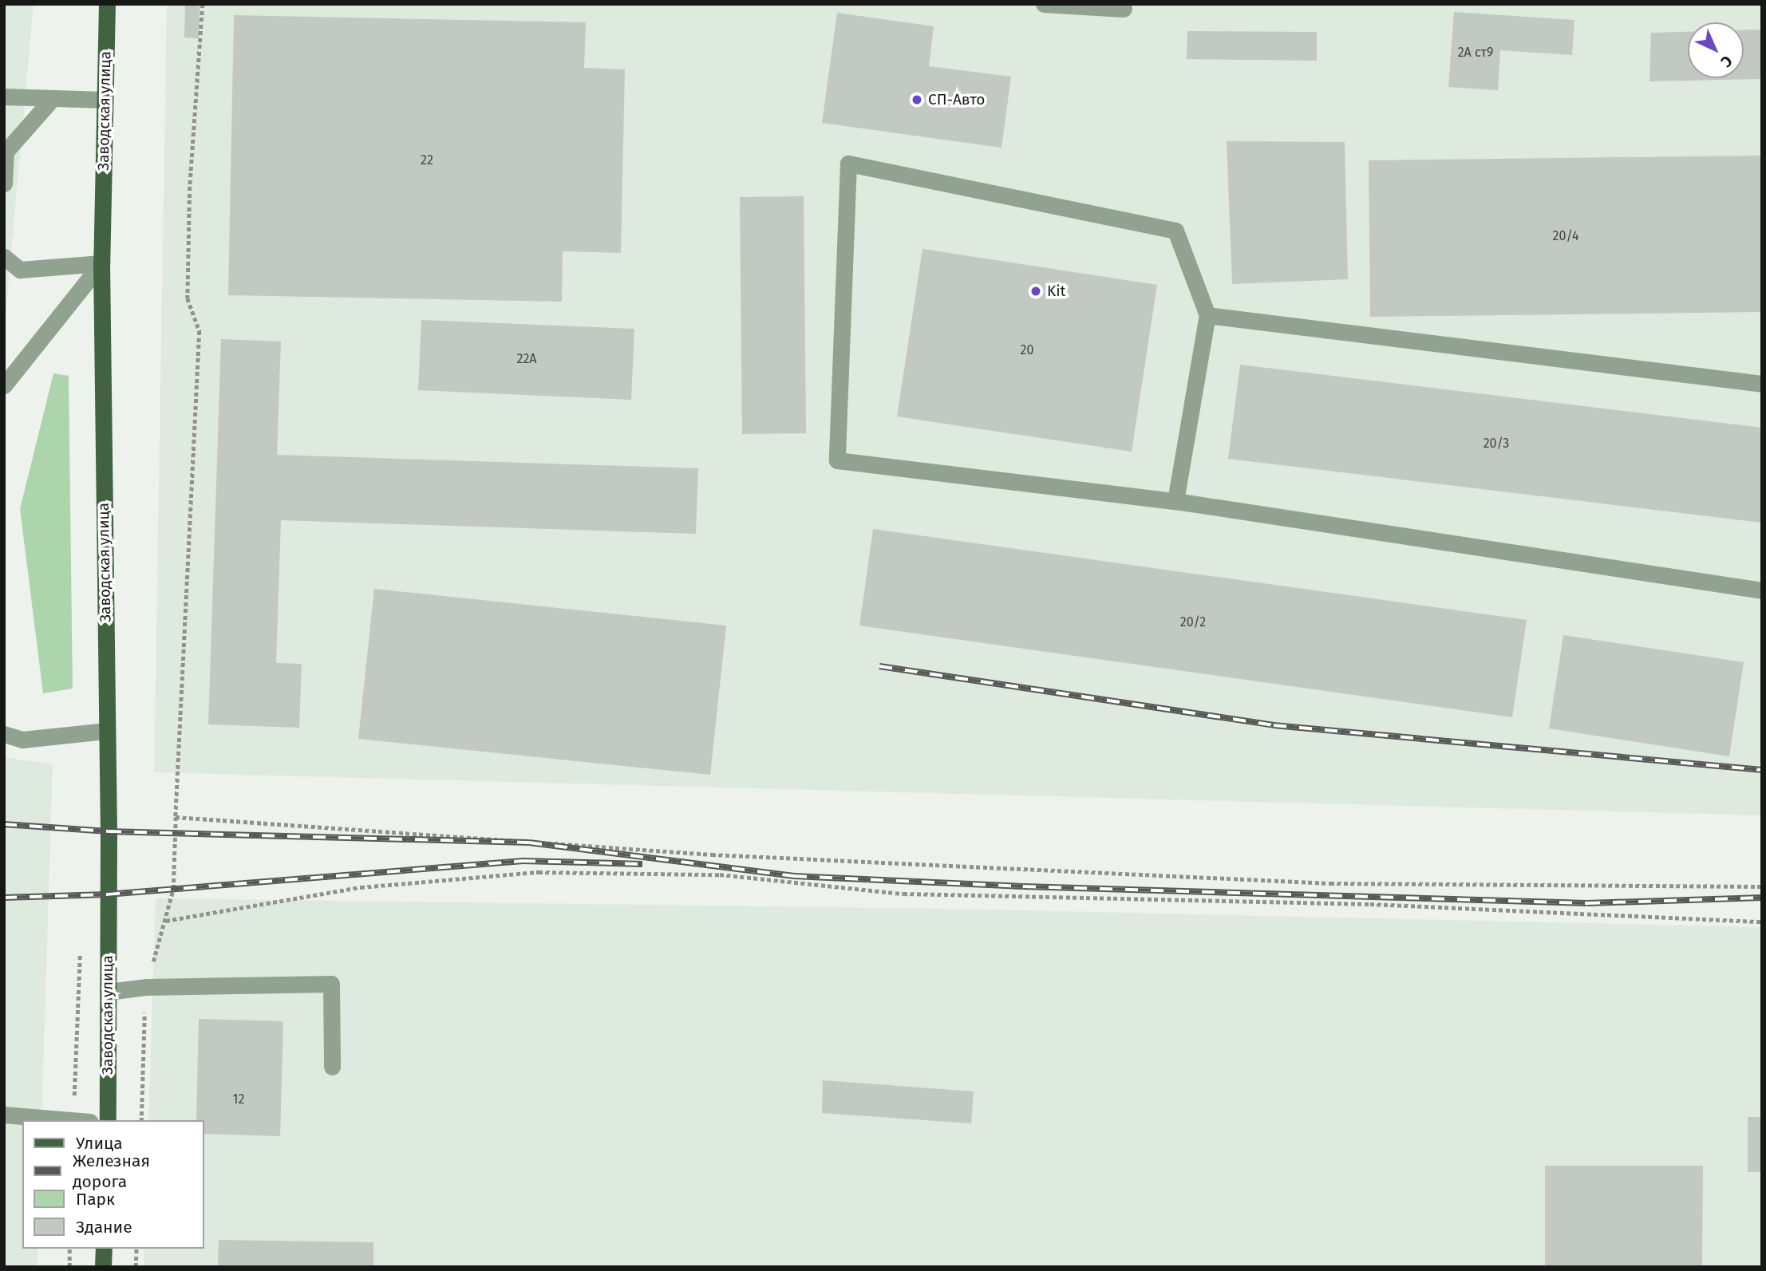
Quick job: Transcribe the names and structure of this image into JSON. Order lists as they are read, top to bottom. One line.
{"streets":{"main road":["Заводская улица"]},"places":["СП-Авто","Kit"],"house_numbers":["2А ст9","22","20/4","20","22А","20/3","20/2","12"],"legend":["Улица","Железная дорога","Парк","Здание"],"north":"bottom right"}
